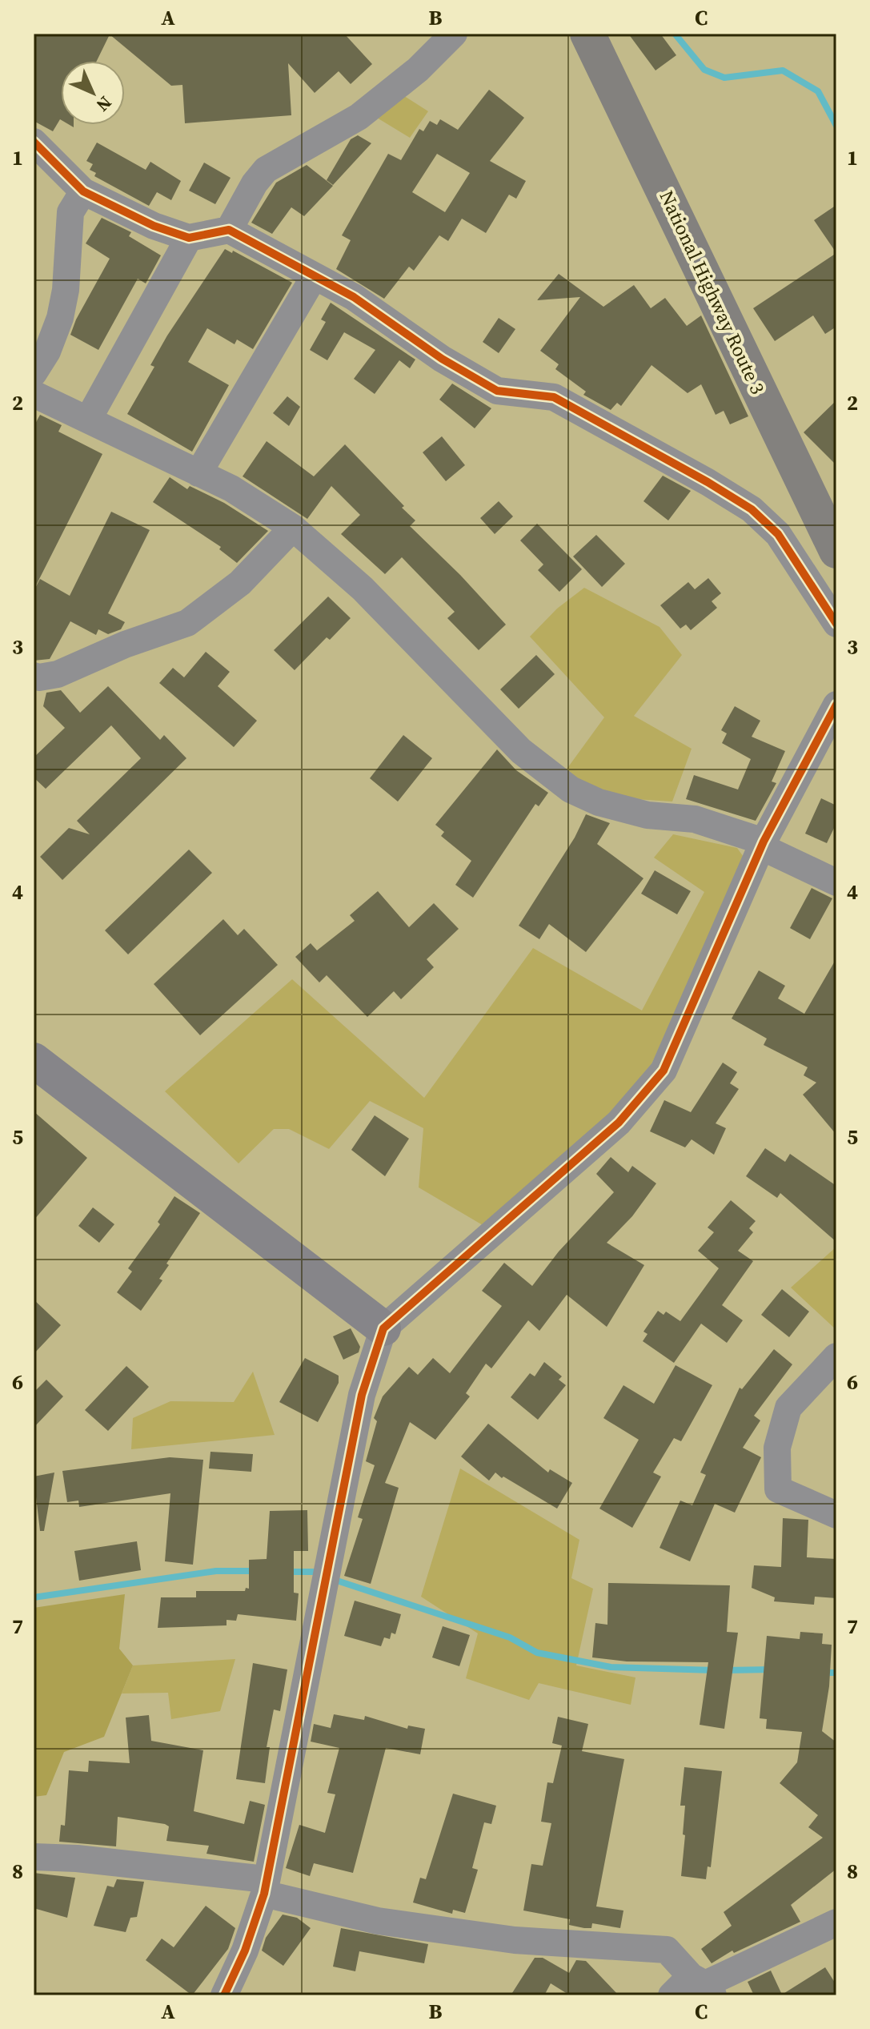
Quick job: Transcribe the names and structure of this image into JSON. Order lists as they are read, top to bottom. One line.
{"streets":{"highway":["National Highway Route 3"]},"north":"bottom right","grid":{"columns":["A","B","C"],"rows":["1","2","3","4","5","6","7","8"]}}
